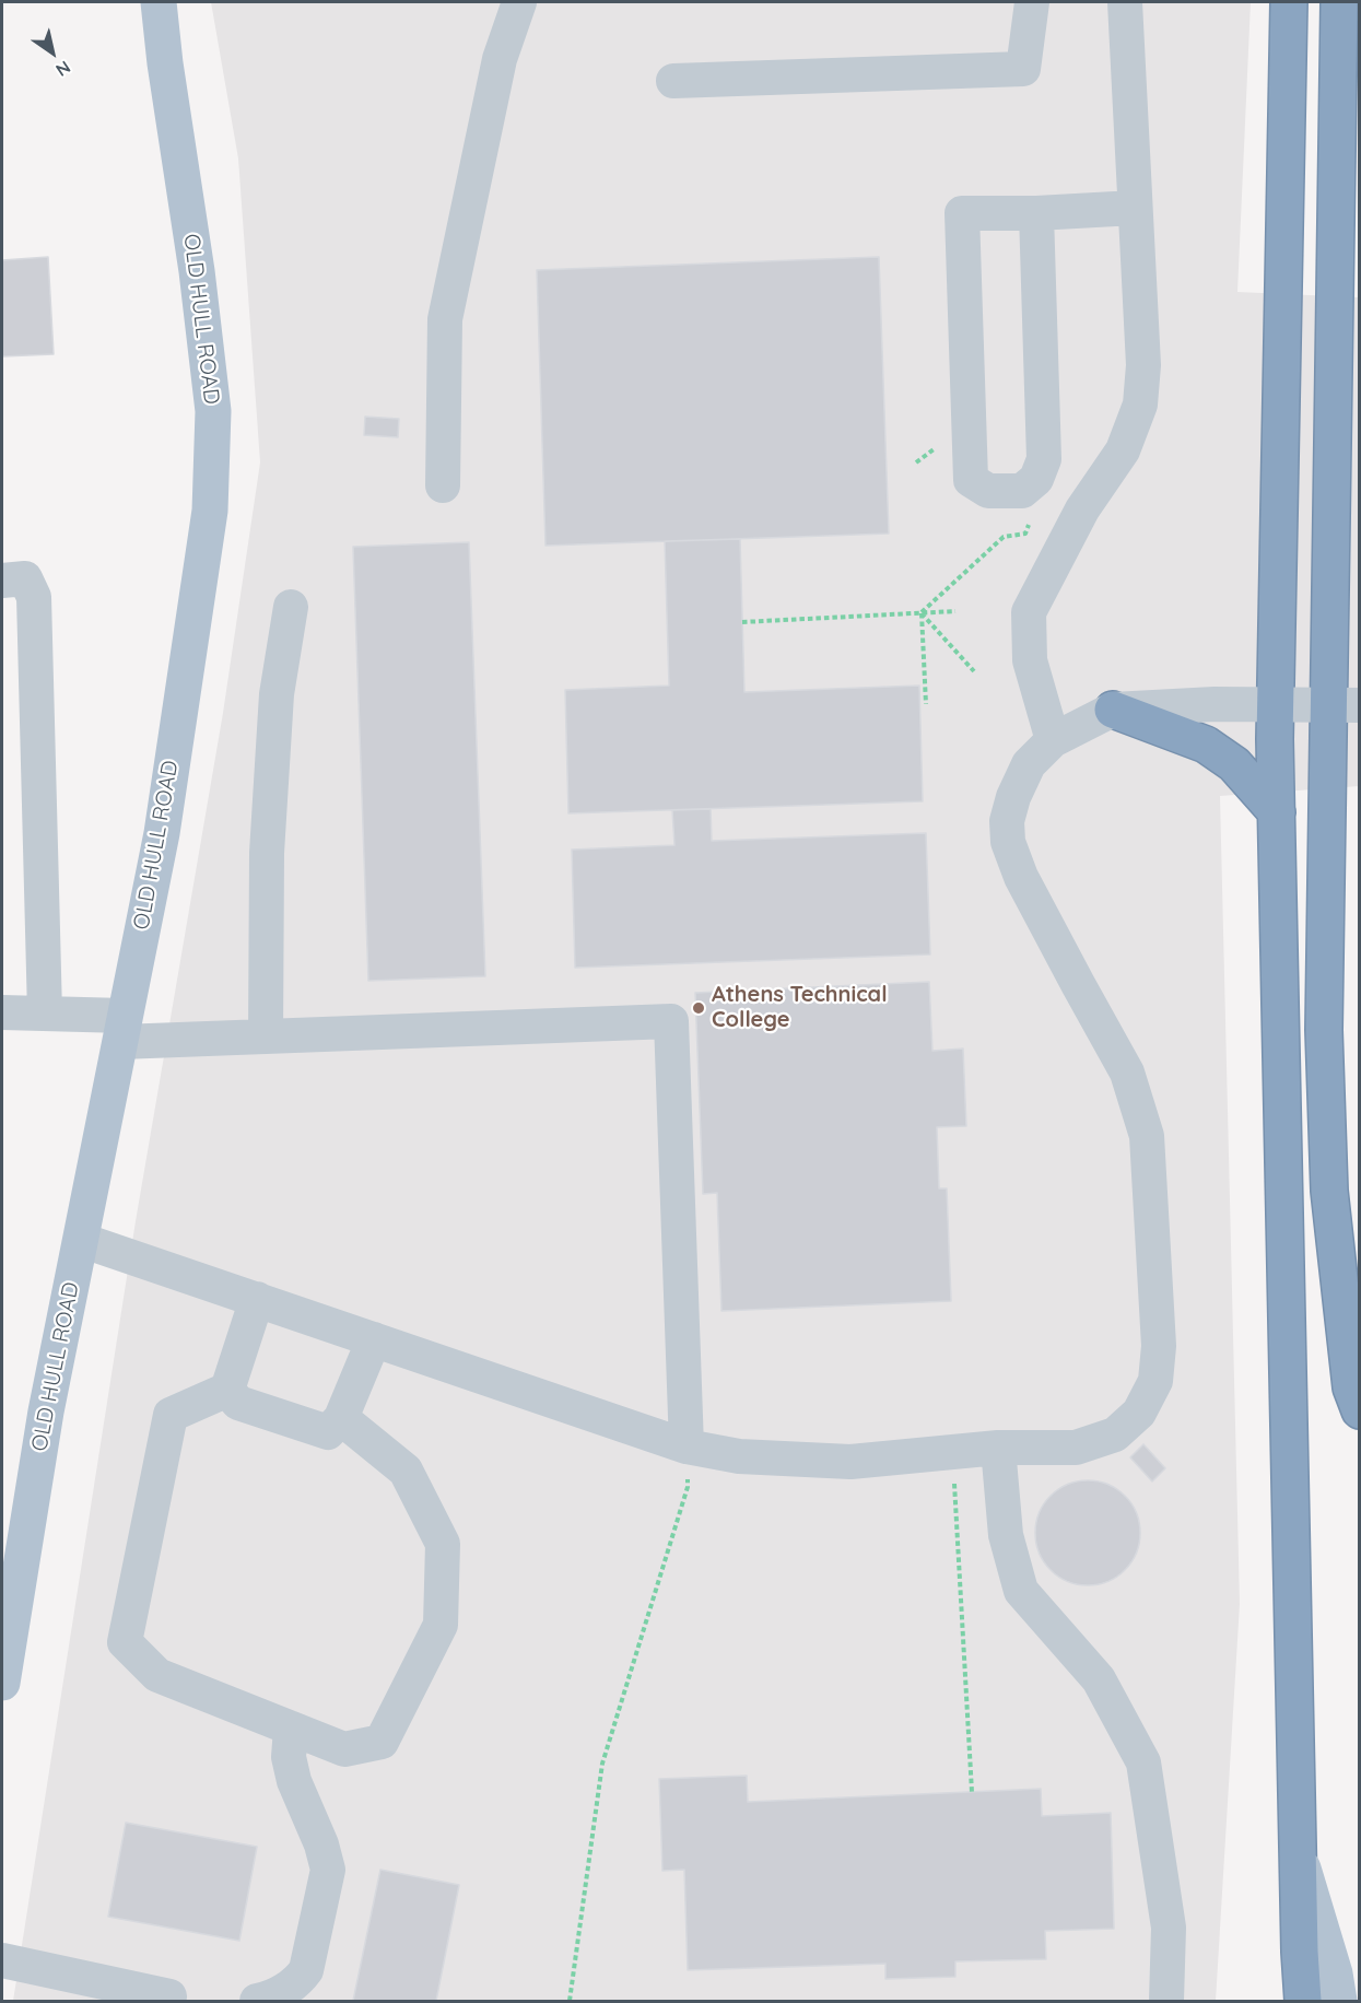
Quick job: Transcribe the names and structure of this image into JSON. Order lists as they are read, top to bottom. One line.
{"streets":{"main road":["OLD HULL ROAD"]},"places":["Athens Technical College"],"north":"bottom right"}
